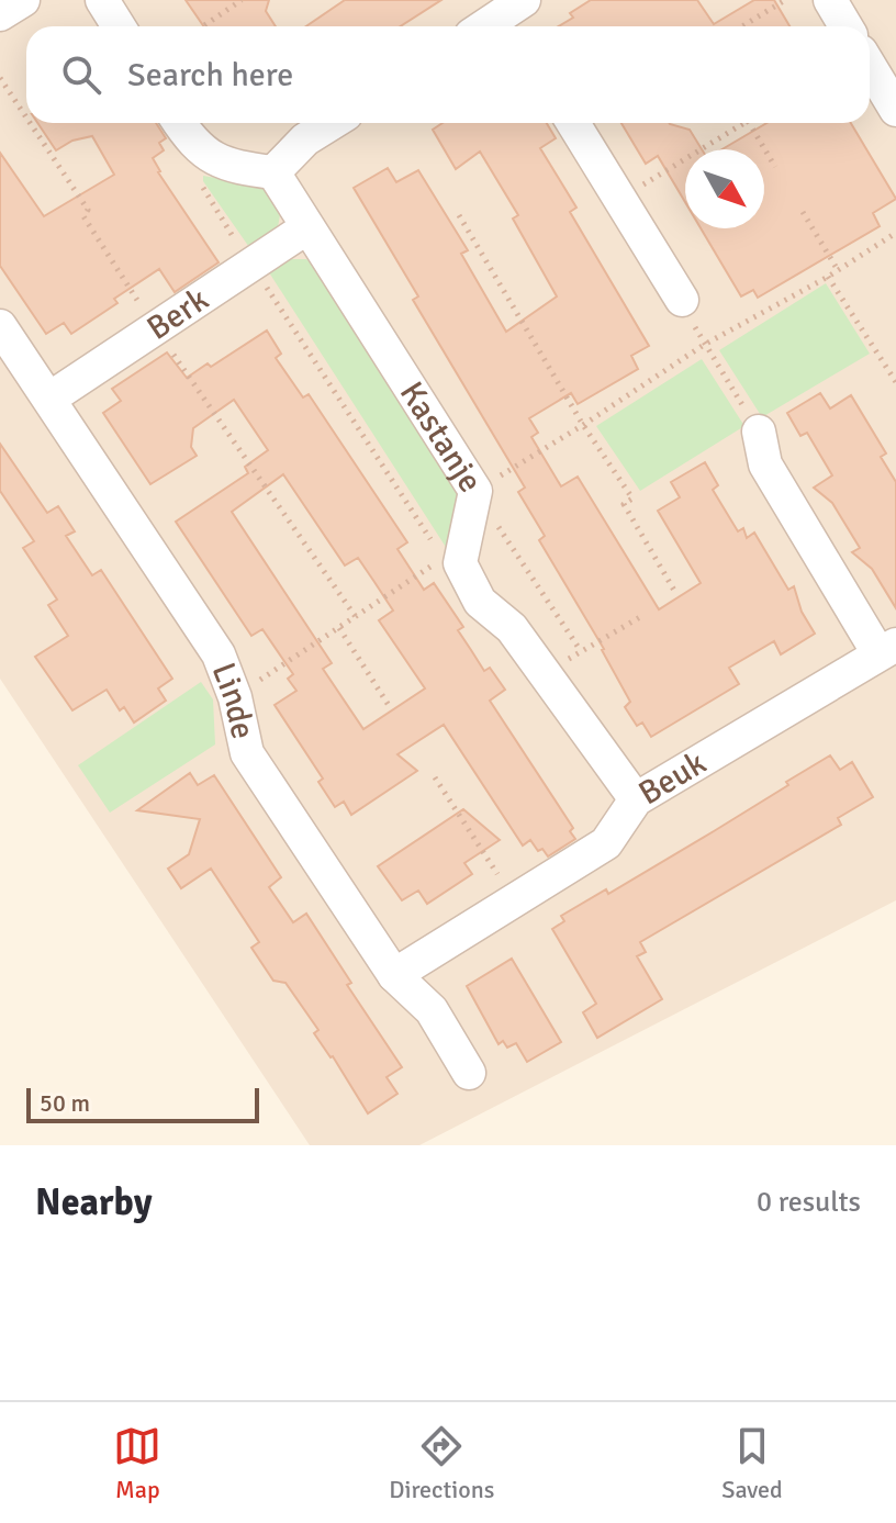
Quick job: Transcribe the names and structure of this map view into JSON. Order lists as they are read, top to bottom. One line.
{"streets":{"street":["Berk","Kastanje","Linde","Beuk"]},"crossings":[["Berk","Kastanje"],["Berk","Linde"],["Linde","Beuk"]],"scale_bar":"50 m","north":"bottom right","page":{"search":"Search here","scale":"50 m","heading":["Nearby","0 results"],"nav":["Map","Directions","Saved"]}}
